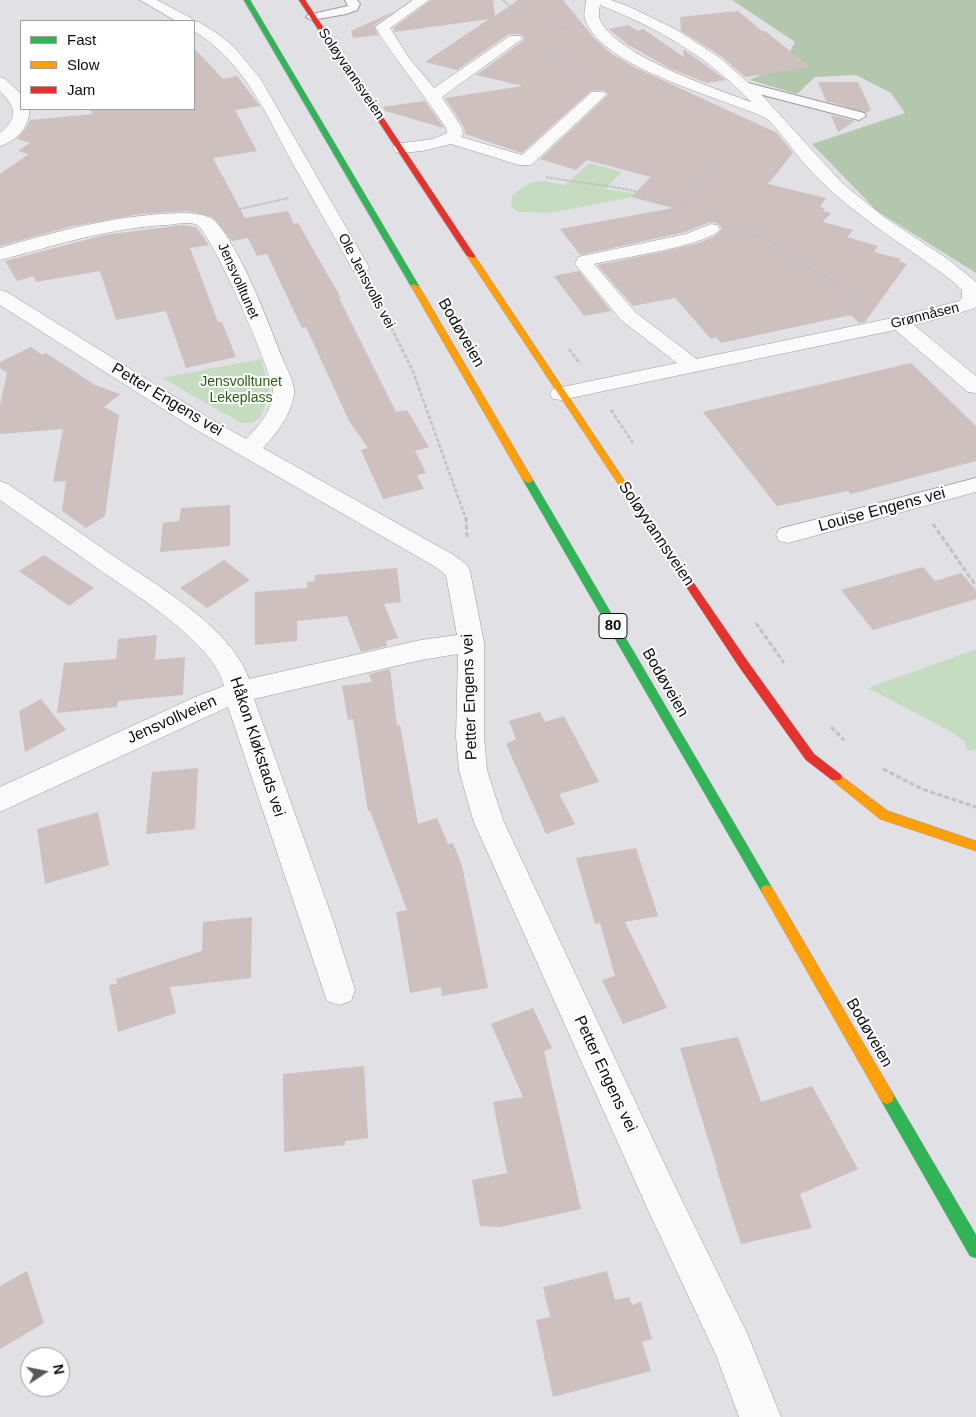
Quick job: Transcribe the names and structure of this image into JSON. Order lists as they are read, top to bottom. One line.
{"streets":{"main road":["Soløyvannsveien","Bodøveien","80"],"street":["Jensvolltunet","Ole Jensvolls vei","Grønnåsen","Petter Engens vei","Louise Engens vei","Jensvollveien","Håkon Kløkstads vei"]},"crossings":[["Soløyvannsveien","Grønnåsen"],["Jensvolltunet","Petter Engens vei"],["Ole Jensvolls vei","Petter Engens vei"],["Petter Engens vei","Jensvollveien"],["Jensvollveien","Håkon Kløkstads vei"]],"parks":["Jensvolltunet Lekeplass"],"legend":["Fast","Slow","Jam"],"north":"right"}
